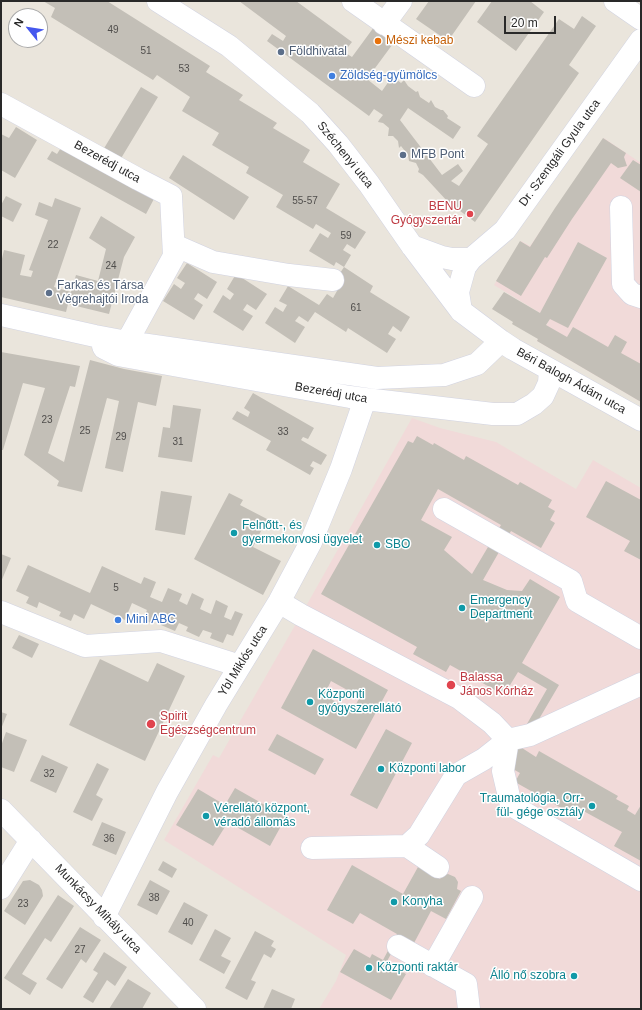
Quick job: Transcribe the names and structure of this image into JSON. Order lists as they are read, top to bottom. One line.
{"streets":{"street":["Dr. Szentgáli Gyula utca","Széchenyi utca","Bezerédj utca","Béri Balogh Ádám utca","Ybl Miklós utca","Munkácsy Mihály utca"]},"crossings":[["Dr. Szentgáli Gyula utca","Széchenyi utca"],["Széchenyi utca","Bezerédj utca"],["Széchenyi utca","Béri Balogh Ádám utca"],["Bezerédj utca","Béri Balogh Ádám utca"],["Bezerédj utca","Ybl Miklós utca"],["Ybl Miklós utca","Munkácsy Mihály utca"]],"places":["Mészi kebab","Földhivatal","Zöldség-gyümölcs","MFB Pont","BENU Gyógyszertár","Farkas és Társa Végrehajtói Iroda","Felnőtt-, és gyermekorvosi ügyelet","SBO","Emergency Department","Mini ABC","Balassa János Kórház","Központi gyógyszerellátó","Spirit Egészségcentrum","Központi labor","Traumatológia, Orr- fül- gége osztály","Vérellátó központ, véradó állomás","Konyha","Központi raktár","Álló nő szobra"],"house_numbers":["49","51","53","55-57","59","22","24","61","23","25","33","29","31","5","32","36","38","23","40","27"],"scale_bar":"20 m","north":"top left"}
